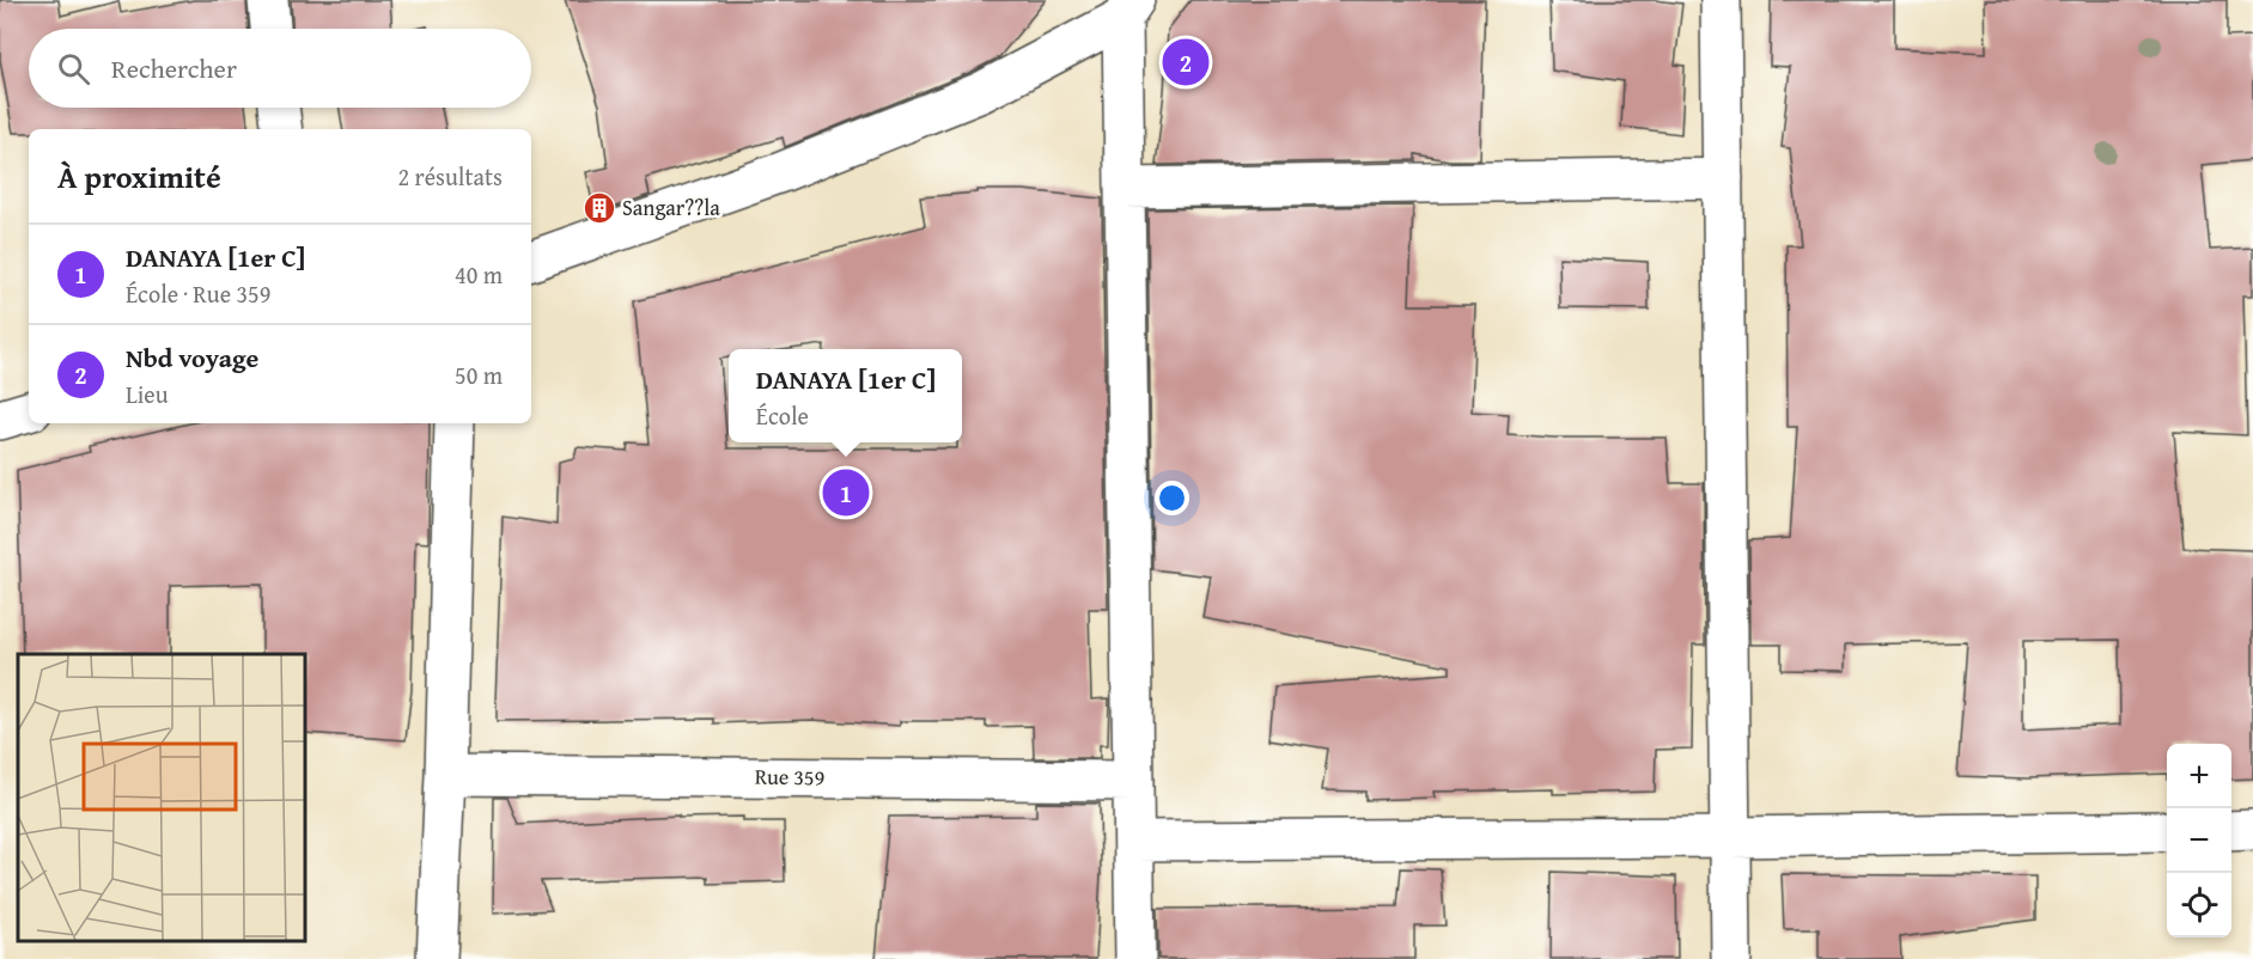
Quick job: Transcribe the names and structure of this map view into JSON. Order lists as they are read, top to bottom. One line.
{"streets":{"street":["Rue 359"]},"places":{"building":["Sangar??la"]},"page":{"search":"Rechercher","pins":["2","1"],"heading":["À proximité","2 résultats"],"list":[{"mark":"1","name":"DANAYA [1er C]","note":"École · Rue 359","value":"40 m"},{"mark":"2","name":"Nbd voyage","note":"Lieu","value":"50 m"}],"popup":["DANAYA [1er C]","École"],"map_buttons":["+","−"]}}
